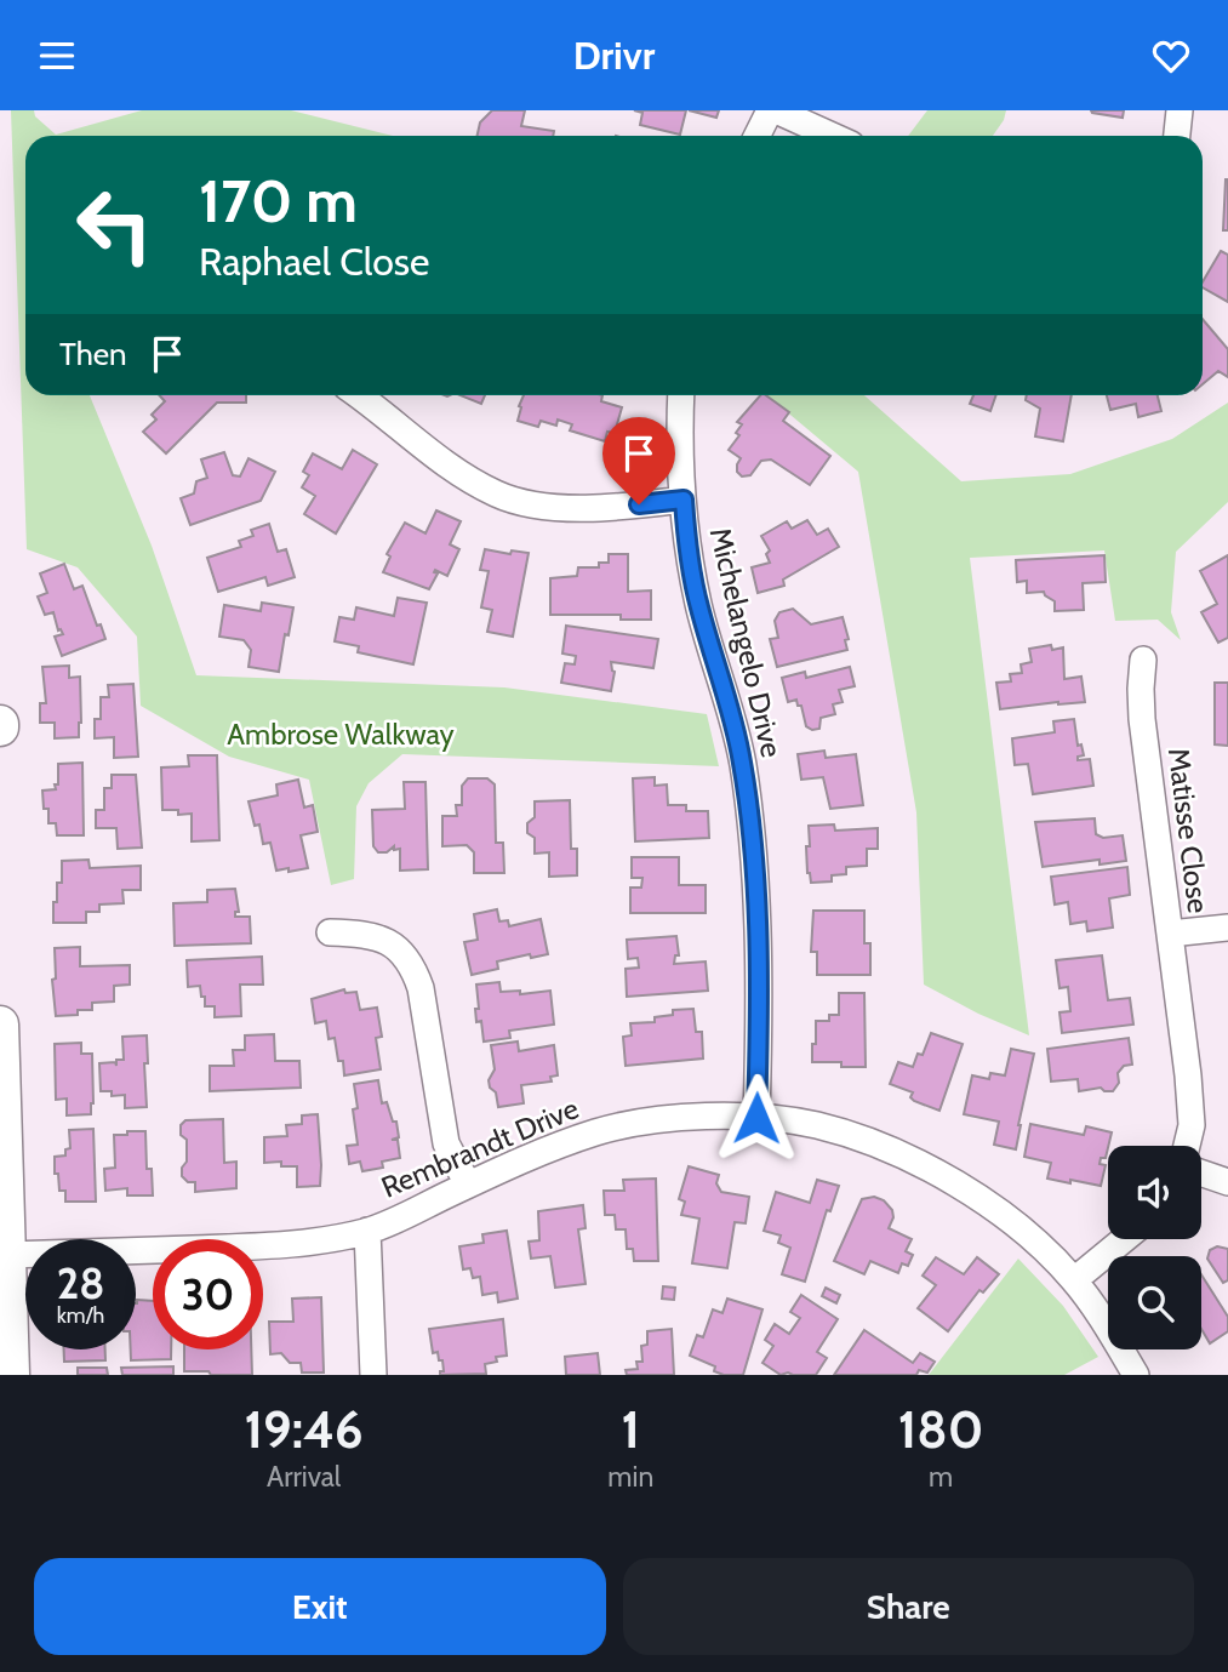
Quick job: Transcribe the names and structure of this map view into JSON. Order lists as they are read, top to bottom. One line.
{"streets":{"street":["Michelangelo Drive","Matisse Close","Rembrandt Drive"]},"crossings":[["Michelangelo Drive","Rembrandt Drive"]],"parks":["Ambrose Walkway"],"page":{"header":"Drivr","turn":["170 m","Raphael Close"],"then":"Then","speed":"28 km/h","limit":"30","eta":["19:46","Arrival","1","min","180","m"],"buttons":["Exit","Share"]}}
